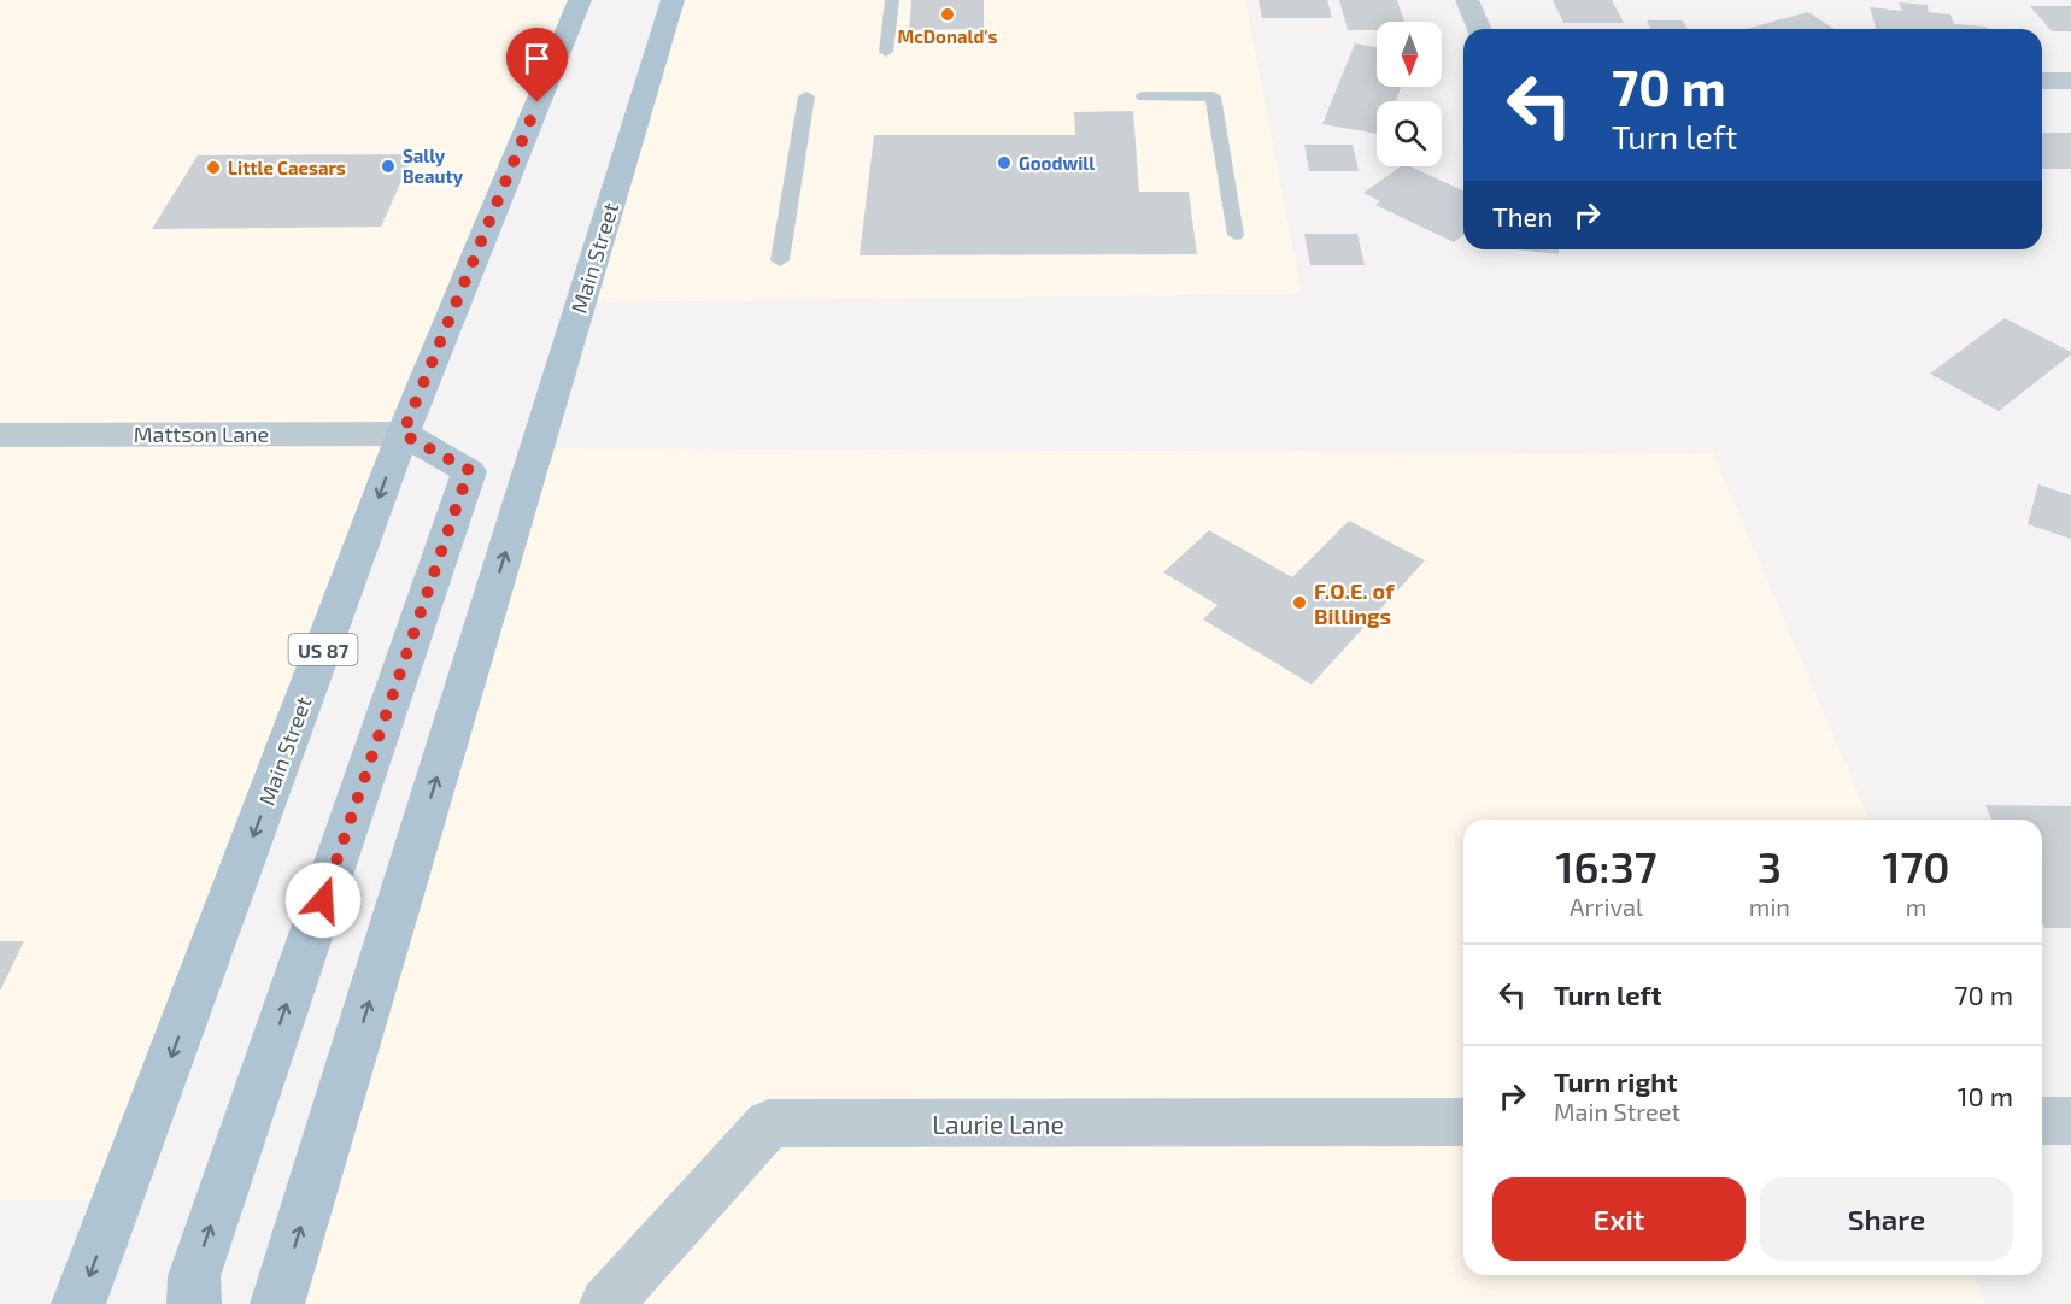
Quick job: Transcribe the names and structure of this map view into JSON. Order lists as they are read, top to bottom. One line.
{"streets":{"main road":["Main Street","US 87"],"street":["Mattson Lane","Laurie Lane"]},"crossings":[["Main Street","Mattson Lane"]],"places":["McDonald's","Goodwill","Sally Beauty","Little Caesars","F.O.E. of Billings"],"north":"bottom","page":{"turn":["70 m","Turn left"],"then":"Then","eta":["16:37","Arrival","3","min","170","m"],"list":[{"name":"Turn left","value":"70 m"},{"name":"Turn right","note":"Main Street","value":"10 m"}],"buttons":["Exit","Share"]}}
